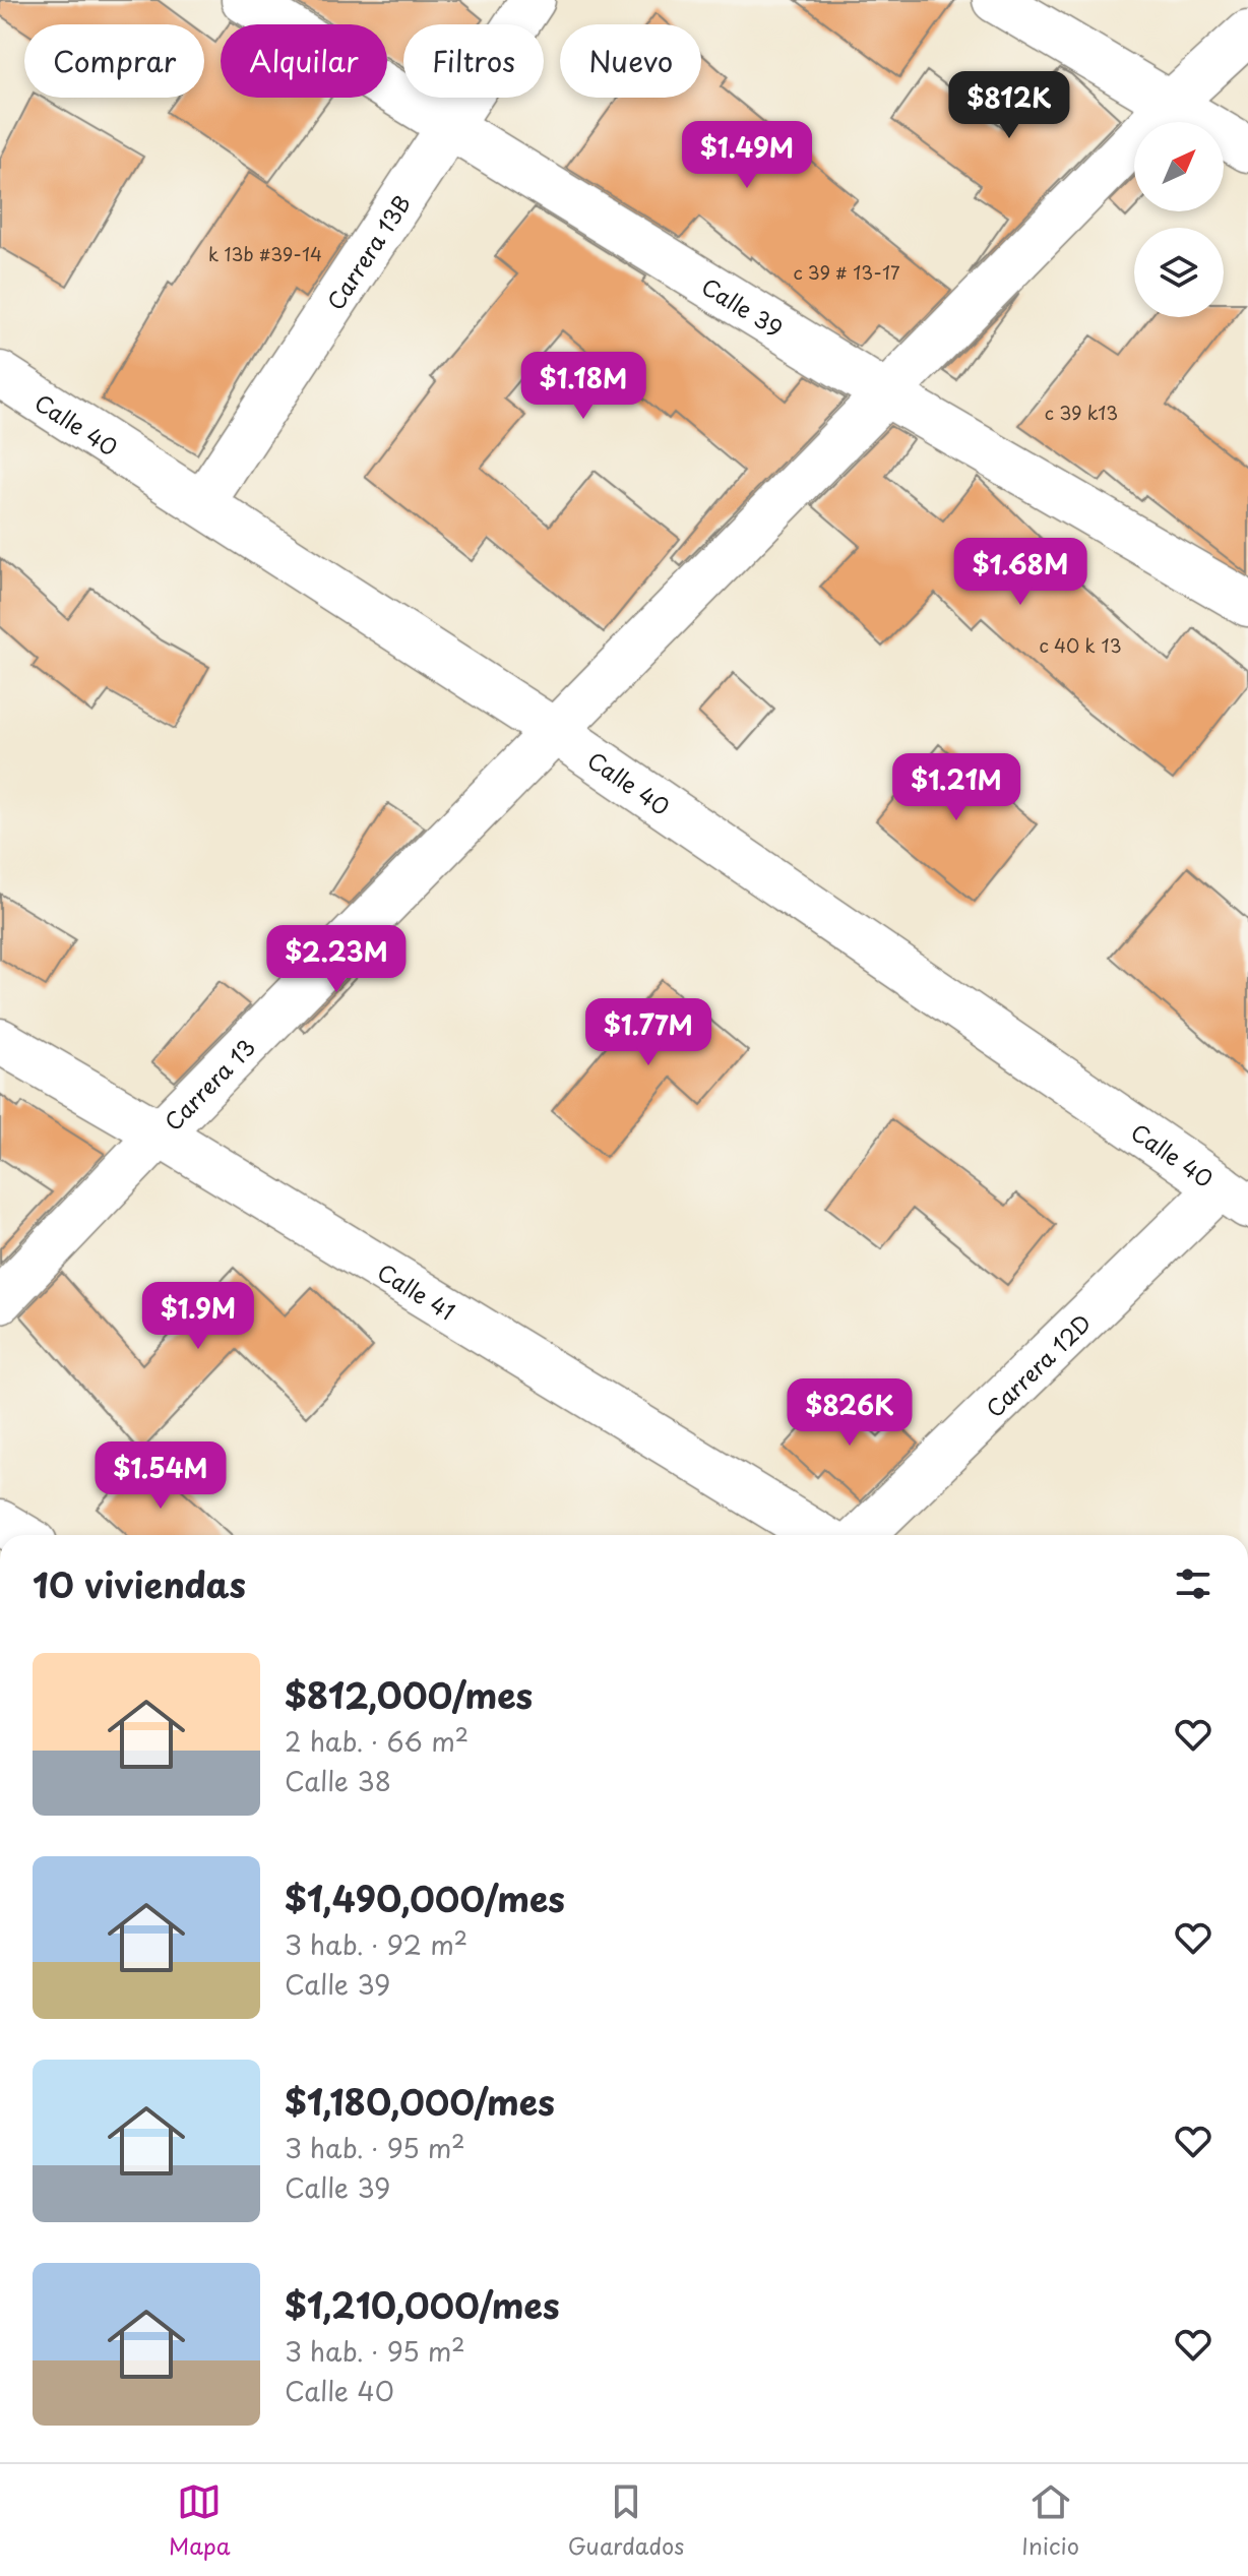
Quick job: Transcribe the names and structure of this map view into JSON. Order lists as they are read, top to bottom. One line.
{"streets":{"street":["Carrera 13B","Calle 39","Calle 40","Carrera 13","Calle 41","Carrera 12D"]},"crossings":[["Carrera 13B","Calle 39"],["Carrera 13B","Calle 40"],["Calle 39","Carrera 13"],["Calle 40","Carrera 13"],["Calle 40","Carrera 12D"],["Carrera 13","Calle 41"]],"house_numbers":["k 13b #39-14","c 39 # 13-17","c 39 k13","c 40 k 13"],"north":"top right","page":{"chip":["Comprar","Alquilar","Filtros","Nuevo"],"price":["$812K","$1.49M","$1.18M","$1.68M","$1.21M","$2.23M","$1.77M","$1.9M","$826K","$1.54M"],"heading":"10 viviendas","list":[{"name":"$812,000/mes","note":"2 hab. · 66 m² · Calle 38"},{"name":"$1,490,000/mes","note":"3 hab. · 92 m² · Calle 39"},{"name":"$1,180,000/mes","note":"3 hab. · 95 m² · Calle 39"},{"name":"$1,210,000/mes","note":"3 hab. · 95 m² · Calle 40"}],"tabs":["Mapa","Guardados","Inicio"]}}
